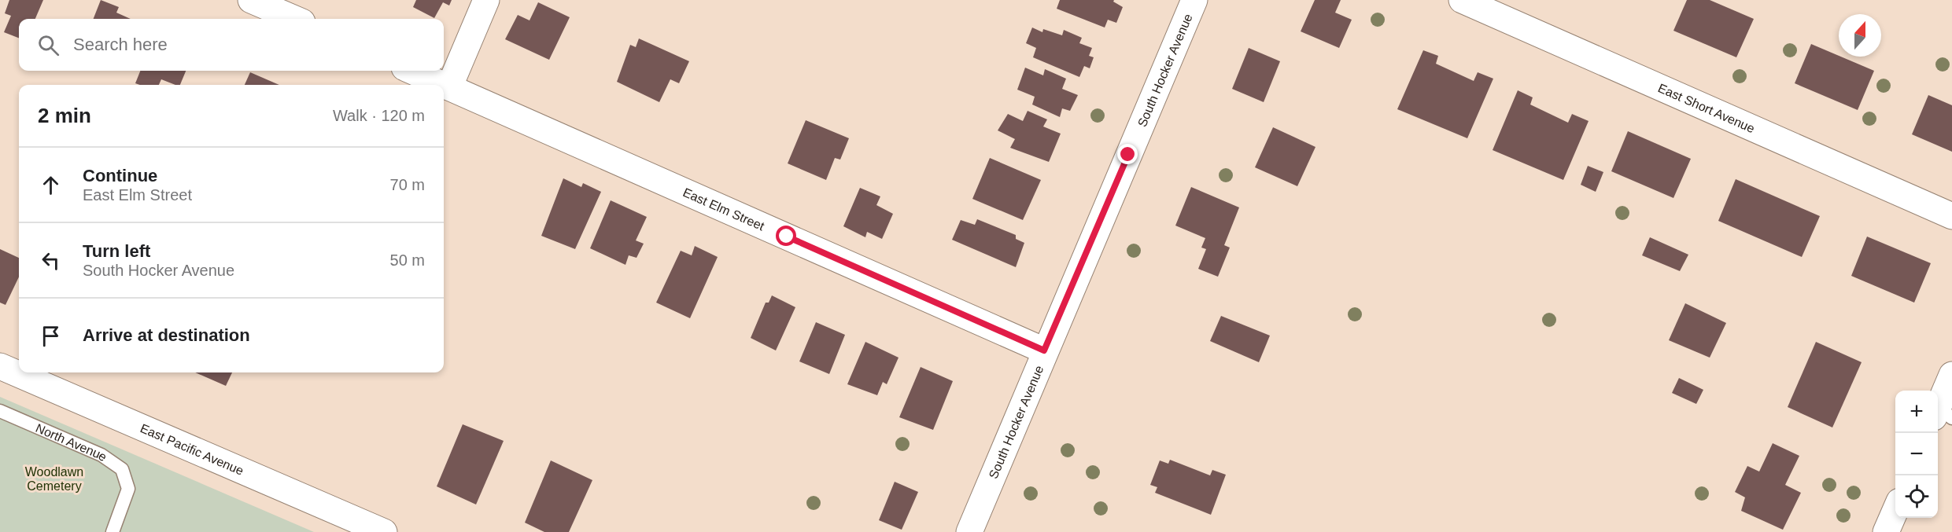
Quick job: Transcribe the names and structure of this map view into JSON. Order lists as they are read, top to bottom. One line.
{"streets":{"street":["South Hocker Avenue","East Short Avenue","East Elm Street","East Pacific Avenue"],"lane":["North Avenue"]},"crossings":[["South Hocker Avenue","East Elm Street"]],"parks":["Woodlawn Cemetery"],"north":"top","page":{"search":"Search here","heading":["2 min","Walk · 120 m"],"list":[["Continue","East Elm Street","70 m"],["Turn left","South Hocker Avenue","50 m"],"Arrive at destination"],"map_buttons":["+","−"]}}
